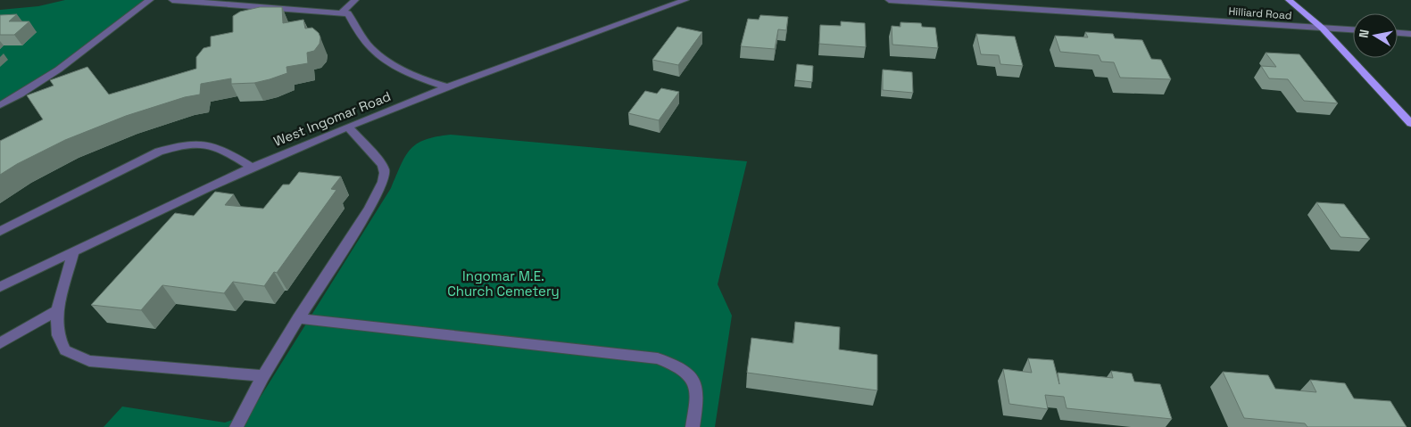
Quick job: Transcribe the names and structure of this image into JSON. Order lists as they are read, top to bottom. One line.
{"streets":{"street":["Hilliard Road","West Ingomar Road"]},"parks":["Ingomar M.E. Church Cemetery"],"north":"left"}
